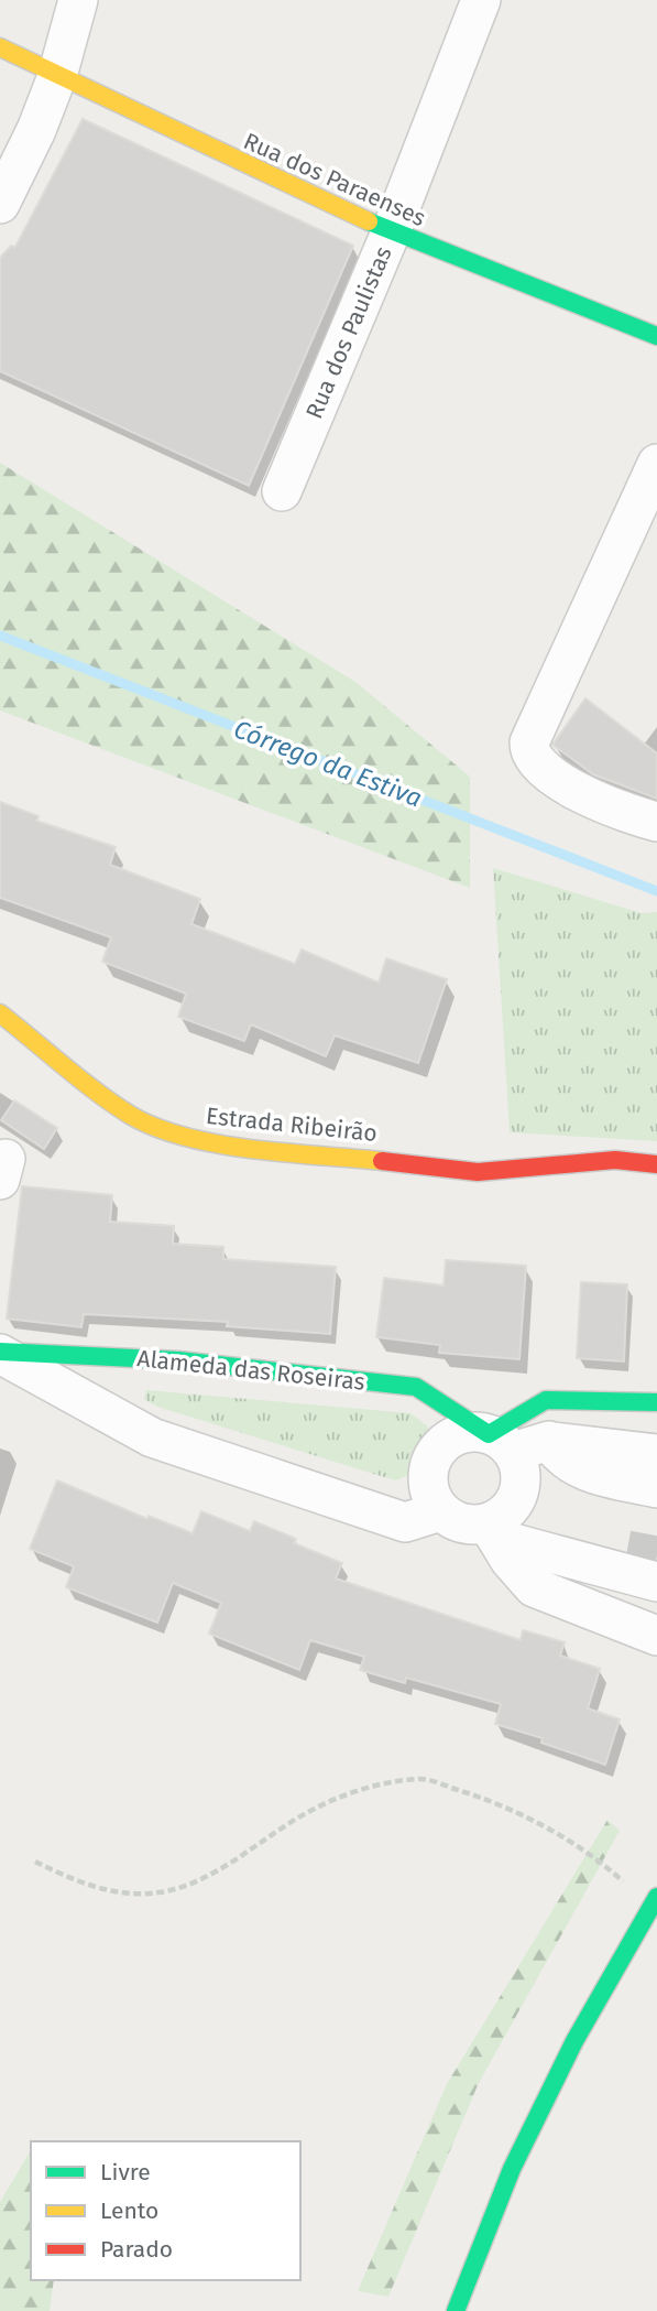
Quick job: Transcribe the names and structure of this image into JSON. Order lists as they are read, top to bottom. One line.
{"streets":{"main road":["Rua dos Paraenses","Estrada Ribeirão","Alameda das Roseiras"],"street":["Rua dos Paulistas"]},"crossings":[["Rua dos Paraenses","Rua dos Paulistas"]],"water":["Córrego da Estiva"],"legend":["Livre","Lento","Parado"]}
